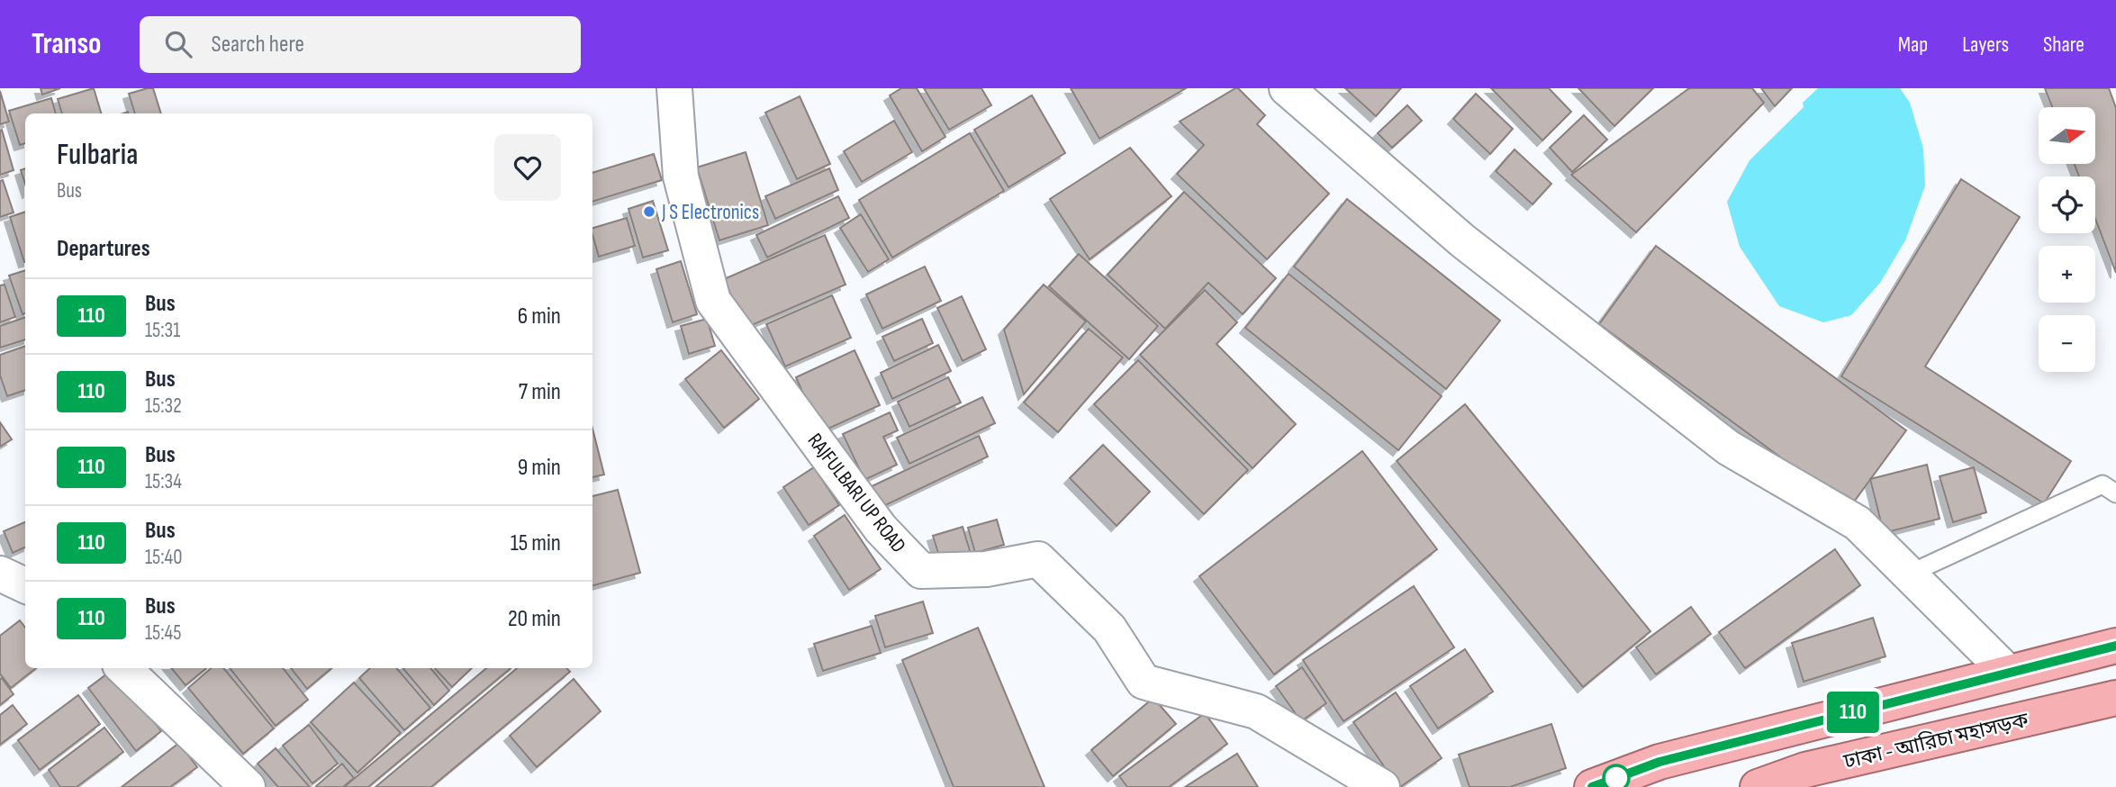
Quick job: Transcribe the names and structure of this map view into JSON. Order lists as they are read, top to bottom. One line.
{"streets":{"highway":["ঢাকা - আরিচা মহাসড়ক"],"street":["RAJFULBARI UP ROAD"]},"places":["J S Electronics"],"lines":["bus line 110"],"north":"right","page":{"header":"Transo","search":"Search here","nav":["Map","Layers","Share"],"on_map":"110","map_buttons":["+","−"],"heading":[["Fulbaria","Bus"],"Departures"],"list":[{"mark":"110","name":"Bus","note":"15:31","value":"6 min"},{"mark":"110","name":"Bus","note":"15:32","value":"7 min"},{"mark":"110","name":"Bus","note":"15:34","value":"9 min"},{"mark":"110","name":"Bus","note":"15:40","value":"15 min"},{"mark":"110","name":"Bus","note":"15:45","value":"20 min"}]}}
